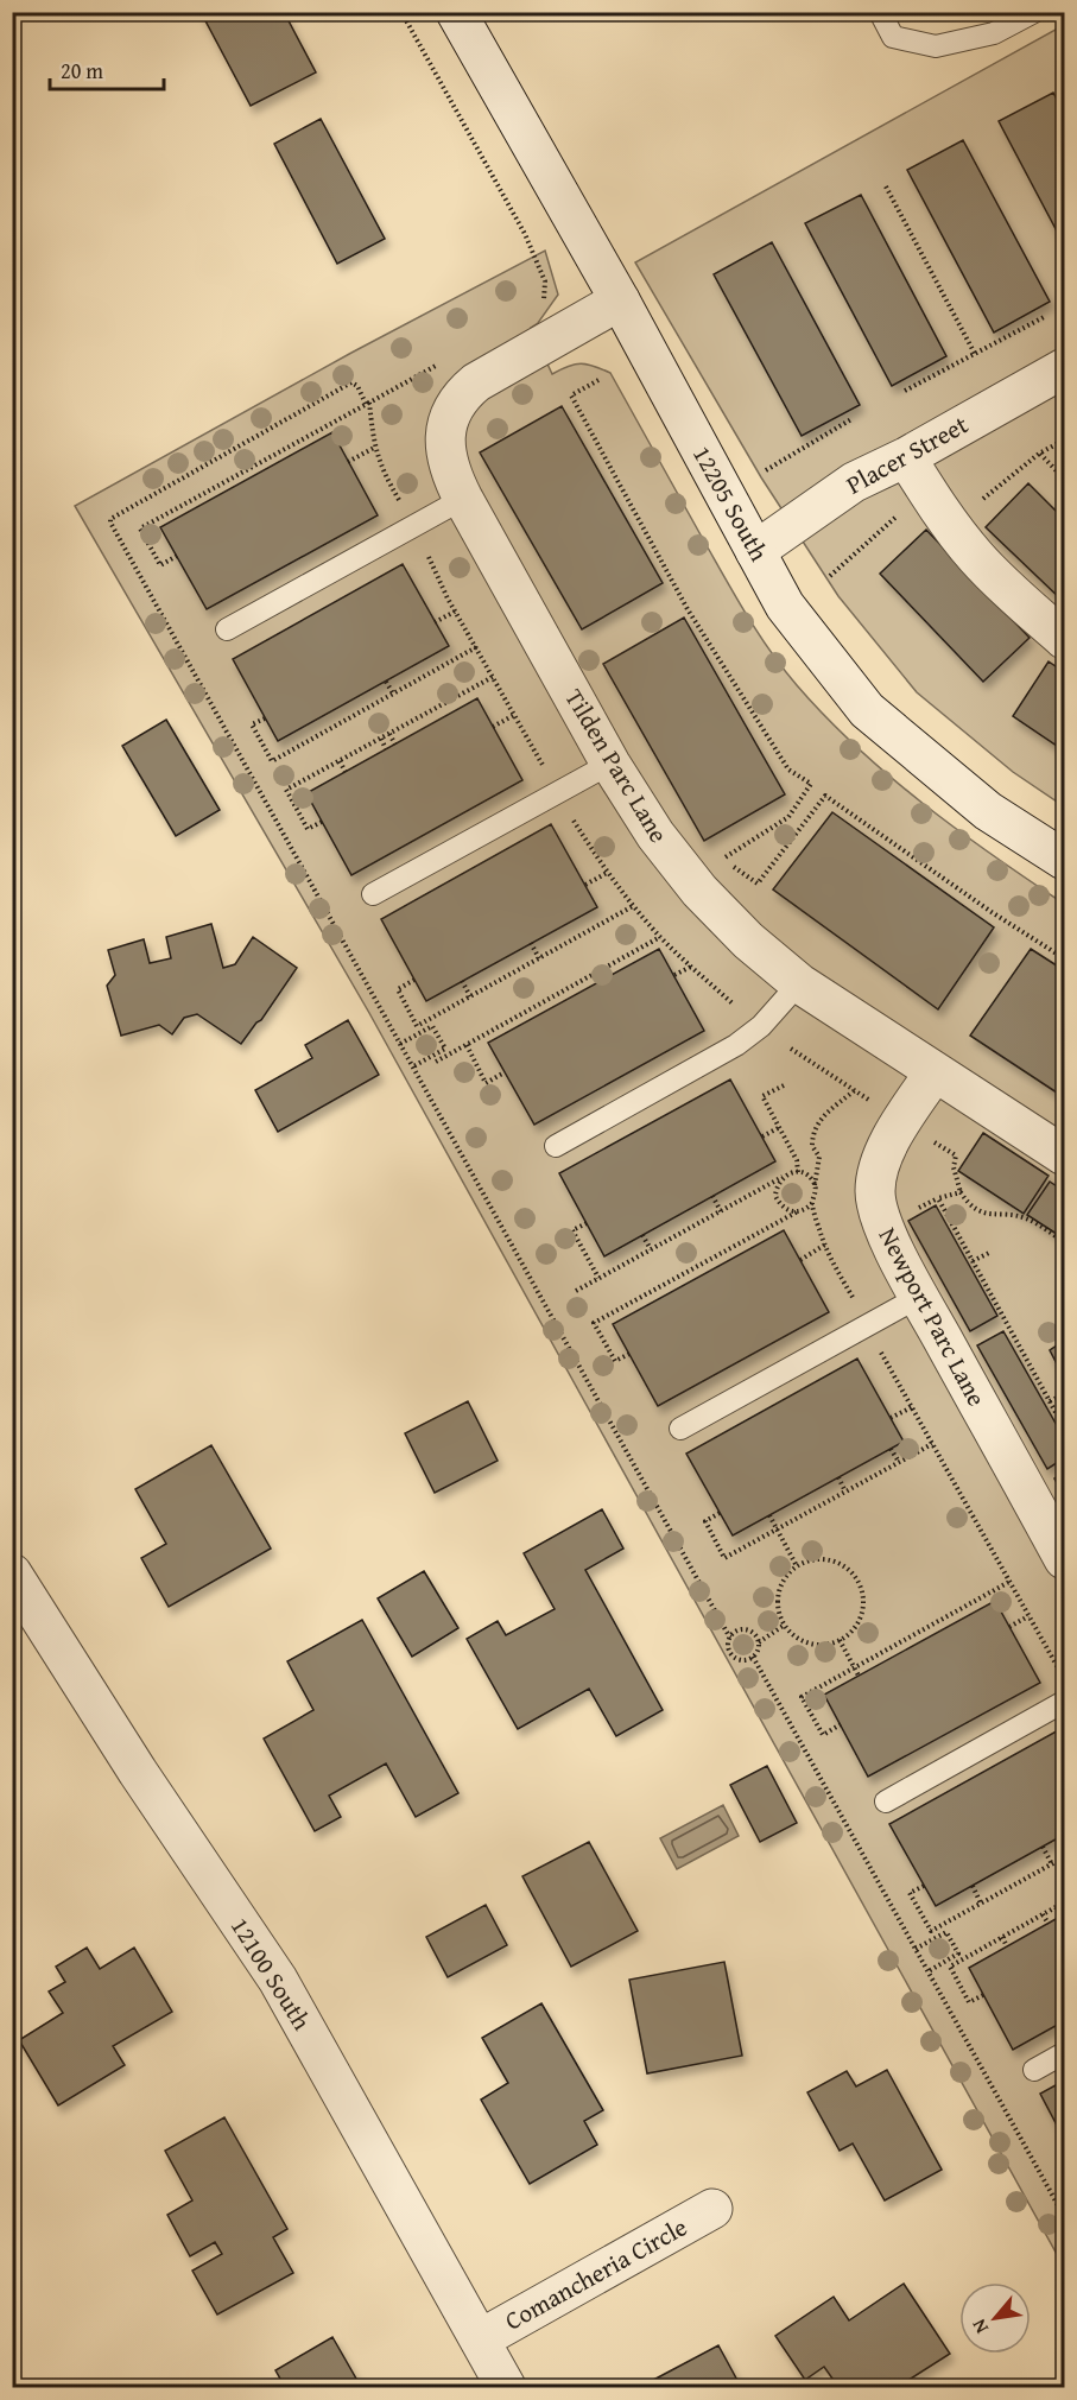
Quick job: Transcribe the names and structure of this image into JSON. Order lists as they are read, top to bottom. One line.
{"streets":{"street":["Placer Street","12205 South","Tilden Parc Lane","Newport Parc Lane","12100 South","Comancheria Circle"]},"crossings":[["Placer Street","12205 South"],["12205 South","Tilden Parc Lane"],["Tilden Parc Lane","Newport Parc Lane"],["12100 South","Comancheria Circle"]],"scale_bar":"20 m","north":"bottom left"}
